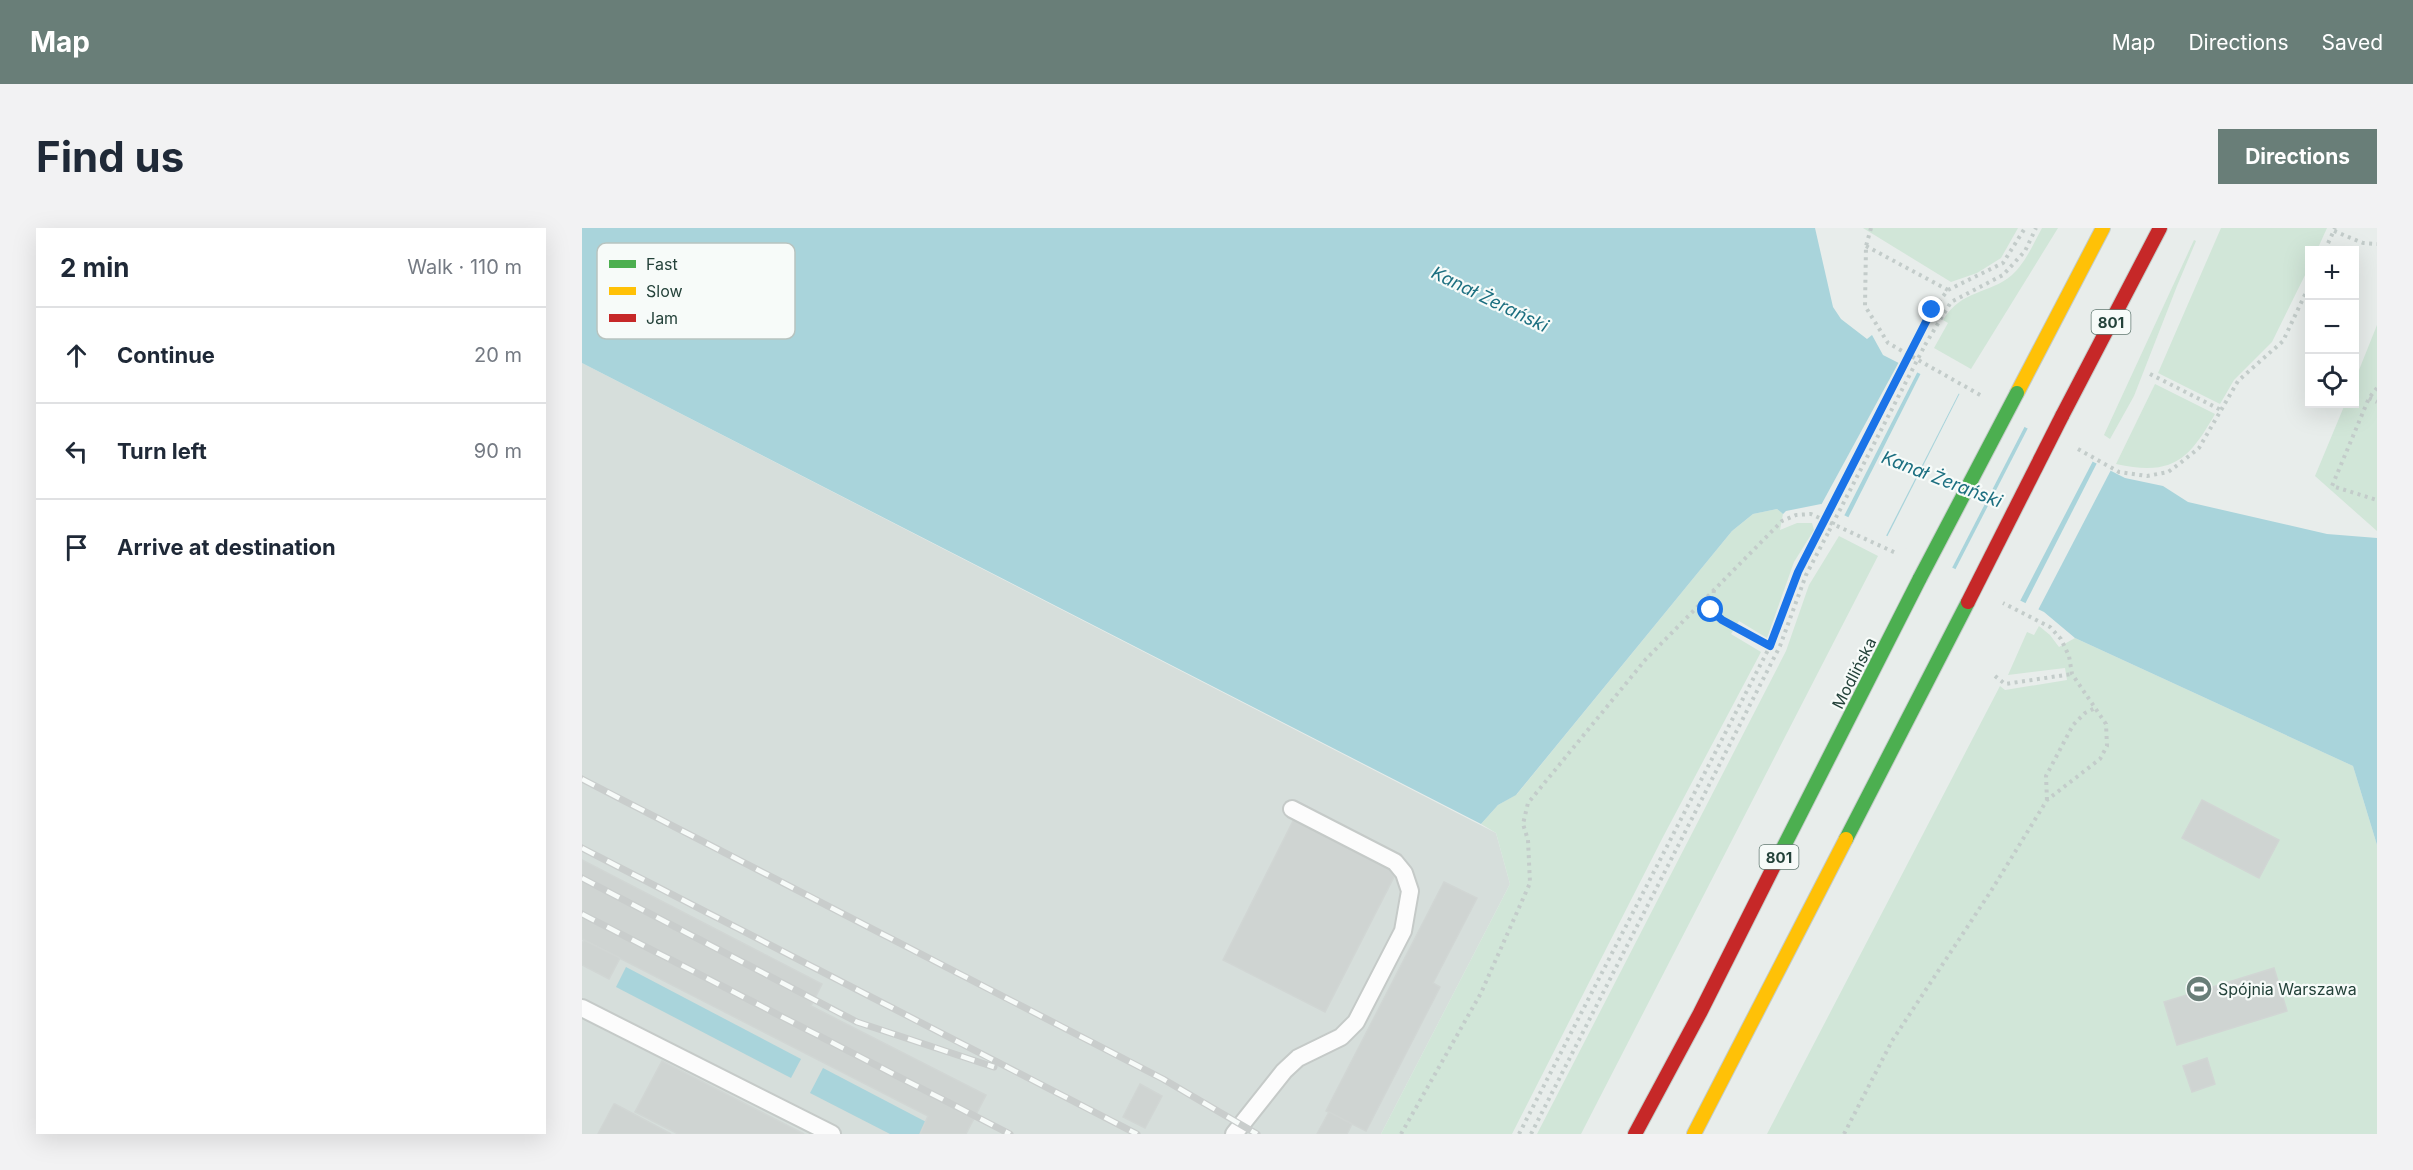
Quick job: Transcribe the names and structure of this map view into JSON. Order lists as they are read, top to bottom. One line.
{"streets":{"main road":["801","Modlińska"]},"water":["Kanał Żerański"],"places":{"sports":["Spójnia Warszawa"]},"legend":["Fast","Slow","Jam"],"page":{"header":"Map","nav":["Map","Directions","Saved"],"buttons":"Directions","title":"Find us","heading":["2 min","Walk · 110 m"],"map_buttons":["+","−"],"list":[["Continue","20 m"],["Turn left","90 m"],"Arrive at destination"]}}
